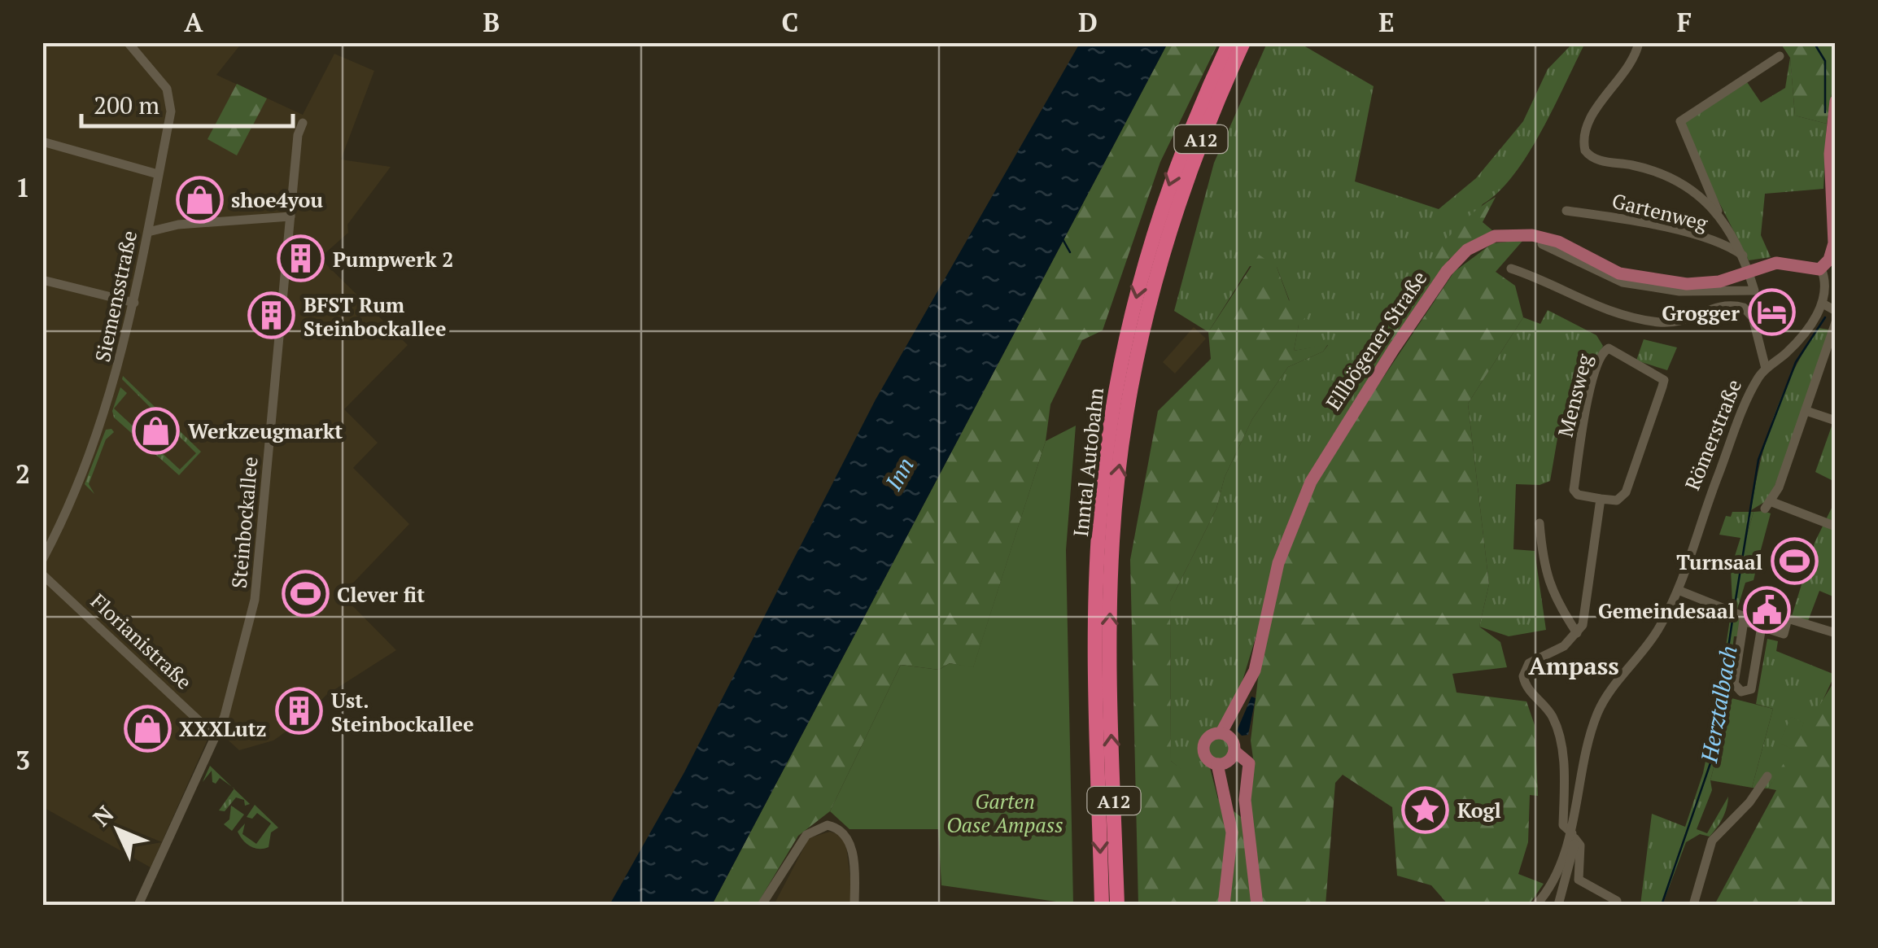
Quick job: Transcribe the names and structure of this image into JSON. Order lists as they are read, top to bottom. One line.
{"streets":{"highway":["A12","Inntal Autobahn"],"main road":["Ellbögener Straße"],"street":["Gartenweg","Siemensstraße","Mensweg","Römerstraße","Steinbockallee","Florianistraße"]},"crossings":[["Steinbockallee","Florianistraße"]],"districts":["Ampass"],"water":["Inn","Herztalbach"],"parks":["Garten Oase Ampass"],"places":{"shop":["shoe4you","Werkzeugmarkt","XXXLutz"],"building":["Pumpwerk 2","BFST Rum Steinbockallee","Ust. Steinbockallee"],"hotel":["Grogger"],"sports":["Turnsaal","Clever fit"],"public building":["Gemeindesaal"],"place":["Kogl"]},"scale_bar":"200 m","north":"top left","grid":{"columns":["A","B","C","D","E","F"],"rows":["1","2","3"]}}
